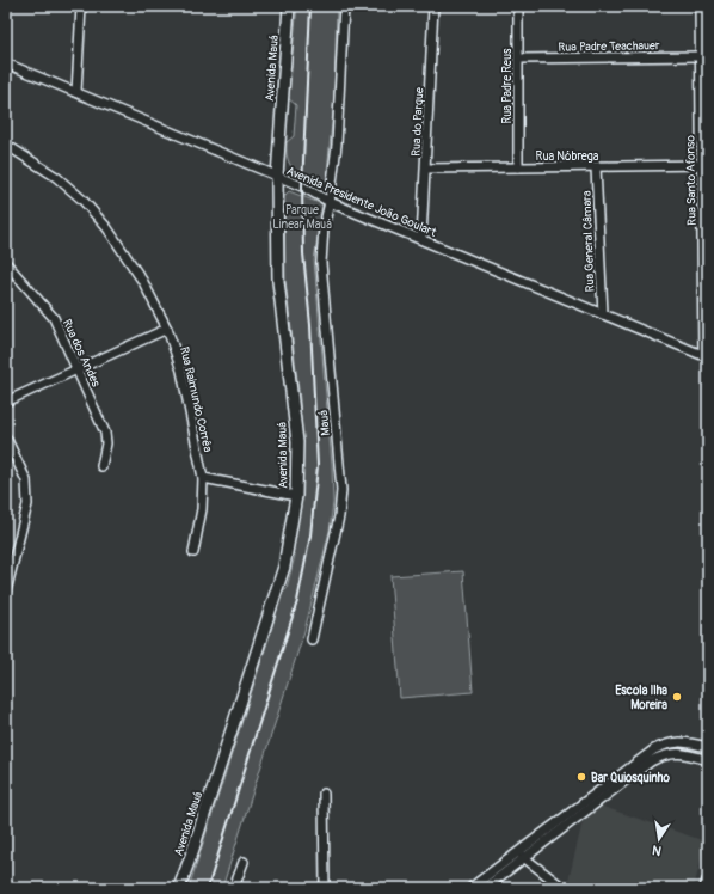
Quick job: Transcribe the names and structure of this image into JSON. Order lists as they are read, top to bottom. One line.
{"streets":{"main road":["Avenida Mauá"],"street":["Rua Padre Teachauer","Rua Padre Reus","Rua do Parque","Rua Nóbrega","Rua Santo Afonso","Avenida Presidente João Goulart","Rua General Câmara","Rua dos Andes","Rua Raimundo Corrêa","Mauá"]},"crossings":[["Rua Padre Teachauer","Rua Padre Reus"],["Rua Padre Teachauer","Rua Santo Afonso"],["Avenida Mauá","Avenida Presidente João Goulart"],["Rua Padre Reus","Rua Nóbrega"],["Rua do Parque","Rua Nóbrega"],["Rua do Parque","Avenida Presidente João Goulart"],["Rua Nóbrega","Rua Santo Afonso"],["Rua Nóbrega","Rua General Câmara"],["Rua Santo Afonso","Avenida Presidente João Goulart"],["Avenida Presidente João Goulart","Rua General Câmara"],["Avenida Presidente João Goulart","Mauá"]],"parks":["Parque Linear Mauá"],"places":["Escola Ilha Moreira","Bar Quiosquinho"],"north":"bottom"}
